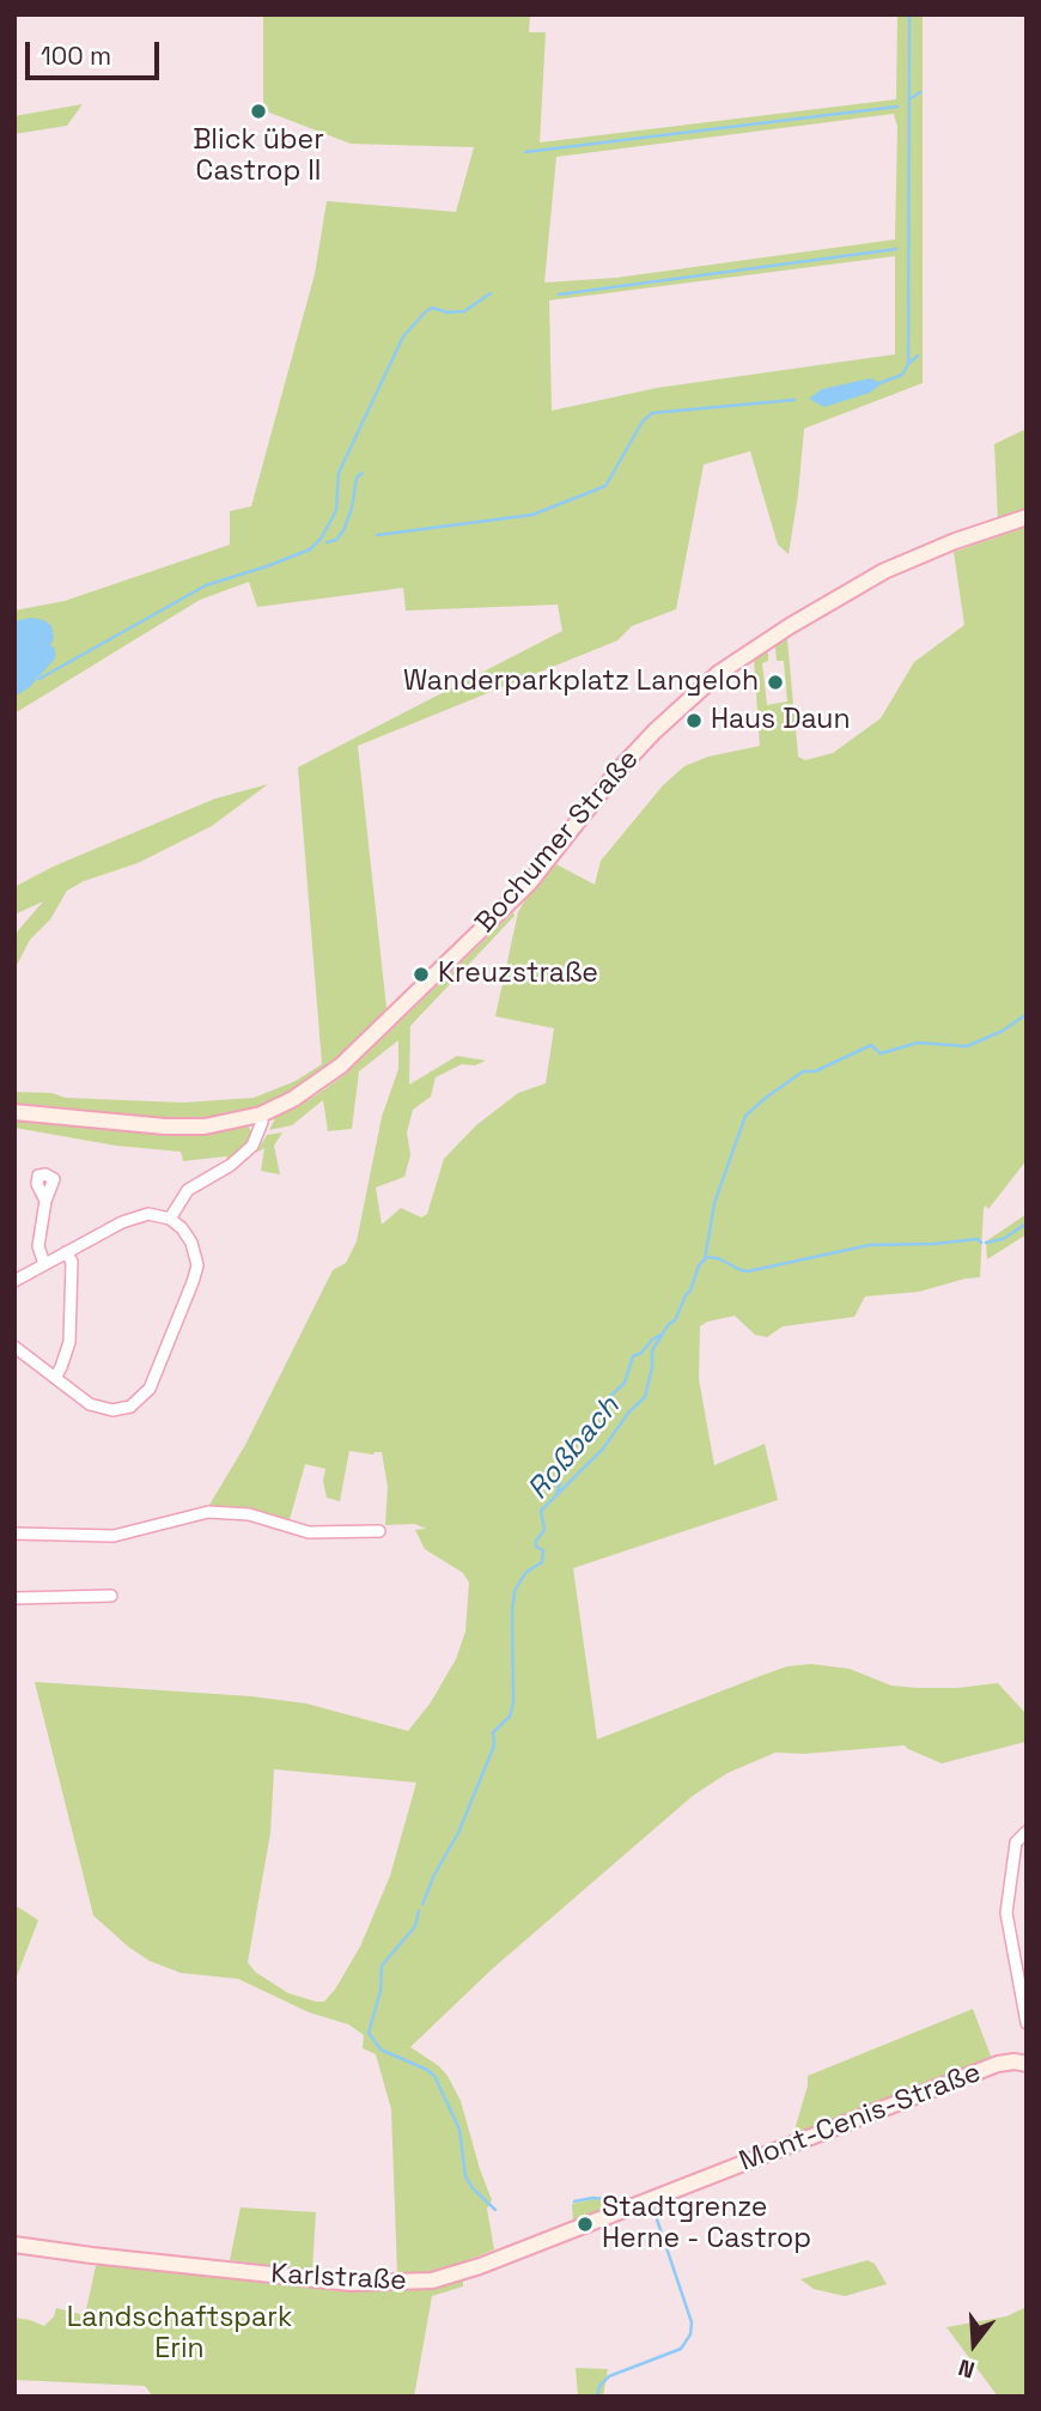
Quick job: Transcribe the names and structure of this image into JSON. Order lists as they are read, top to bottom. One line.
{"streets":{"main road":["Bochumer Straße","Mont-Cenis-Straße","Karlstraße"]},"crossings":[["Mont-Cenis-Straße","Karlstraße"]],"water":["Roßbach"],"parks":["Landschaftspark Erin"],"places":["Blick über Castrop II","Wanderparkplatz Langeloh","Haus Daun","Kreuzstraße","Stadtgrenze Herne - Castrop"],"scale_bar":"100 m","north":"bottom"}
